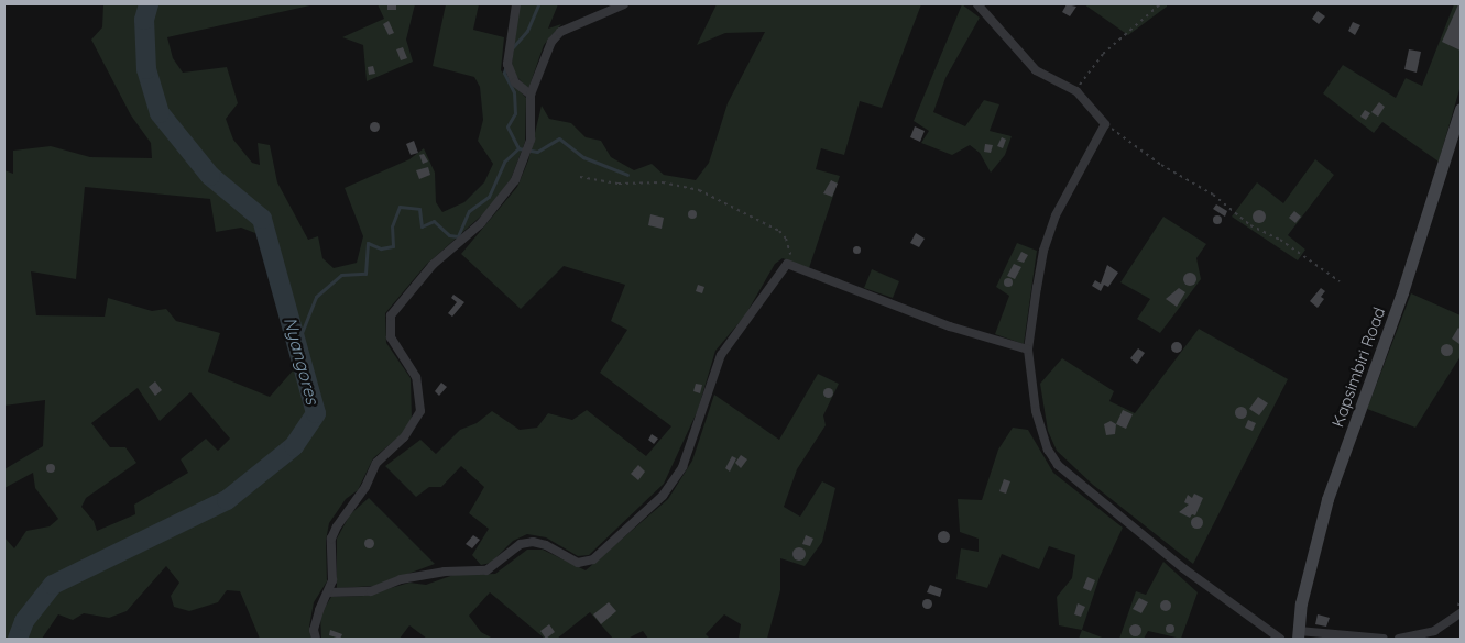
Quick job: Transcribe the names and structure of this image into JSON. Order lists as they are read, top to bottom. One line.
{"streets":{"street":["Kapsimbiri Road"]},"water":["Nyangores"]}
